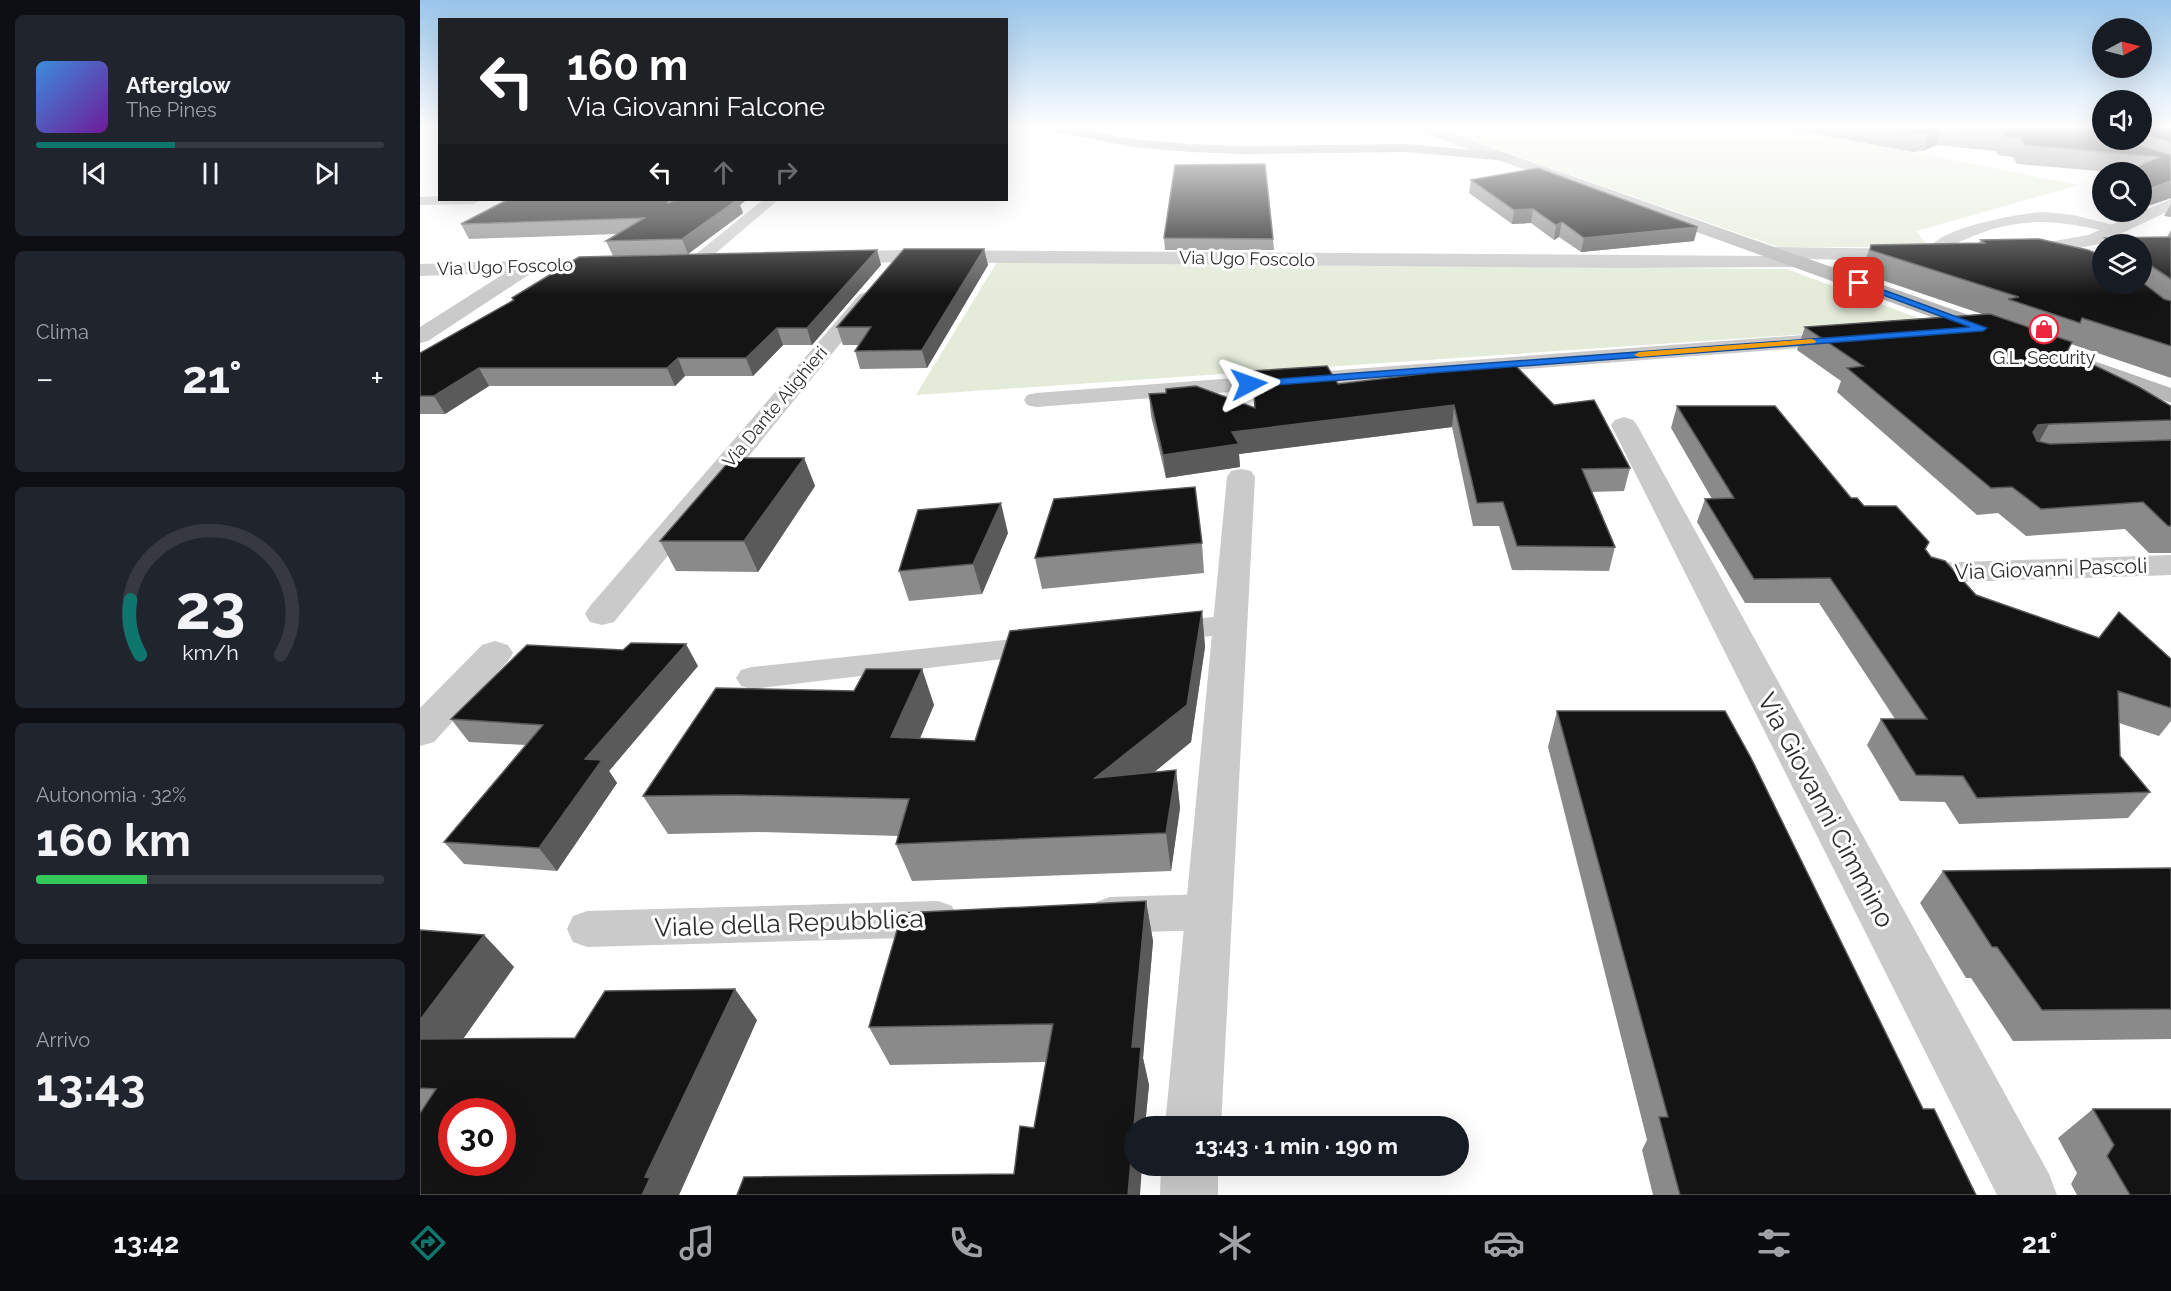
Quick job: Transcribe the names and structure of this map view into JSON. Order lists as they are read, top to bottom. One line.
{"streets":{"street":["Via Ugo Foscolo","Via Dante Alighieri","Via Giovanni Pascoli","Via Giovanni Cimmino"],"lane":["Viale della Repubblica"]},"crossings":[["Via Ugo Foscolo","Via Dante Alighieri"]],"places":{"shop":["G.L. Security"]},"north":"right","page":{"turn":["160 m","Via Giovanni Falcone"],"song":["Afterglow","The Pines"],"tile":["Clima",["Autonomia · 32%","160 km"],["Arrivo","13:43"]],"heat":["−","21°","+"],"limit":"30","trip":"13:43 · 1 min · 190 m","tabs":["13:42","21°"],"gauge":["23","km/h"]}}
